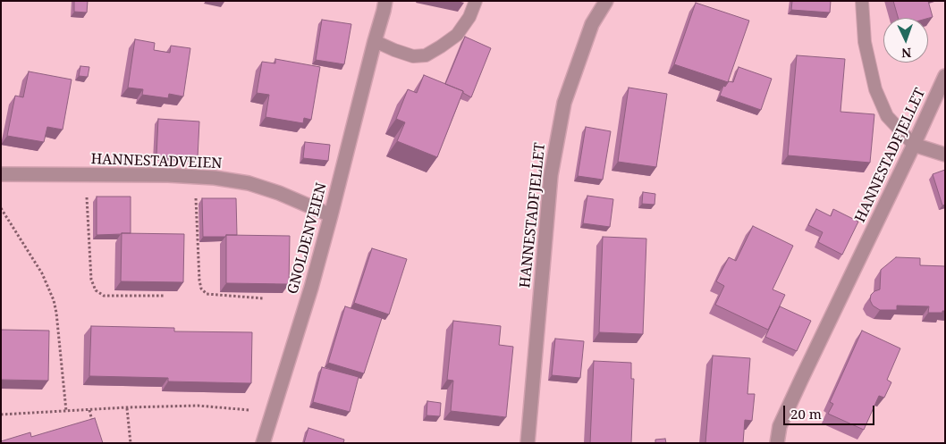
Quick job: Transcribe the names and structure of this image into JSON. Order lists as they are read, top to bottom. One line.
{"streets":{"street":["HANNESTADFJELLET","HANNESTADVEIEN","GNOLDENVEIEN"]},"crossings":[["HANNESTADVEIEN","GNOLDENVEIEN"]],"scale_bar":"20 m","north":"bottom"}
